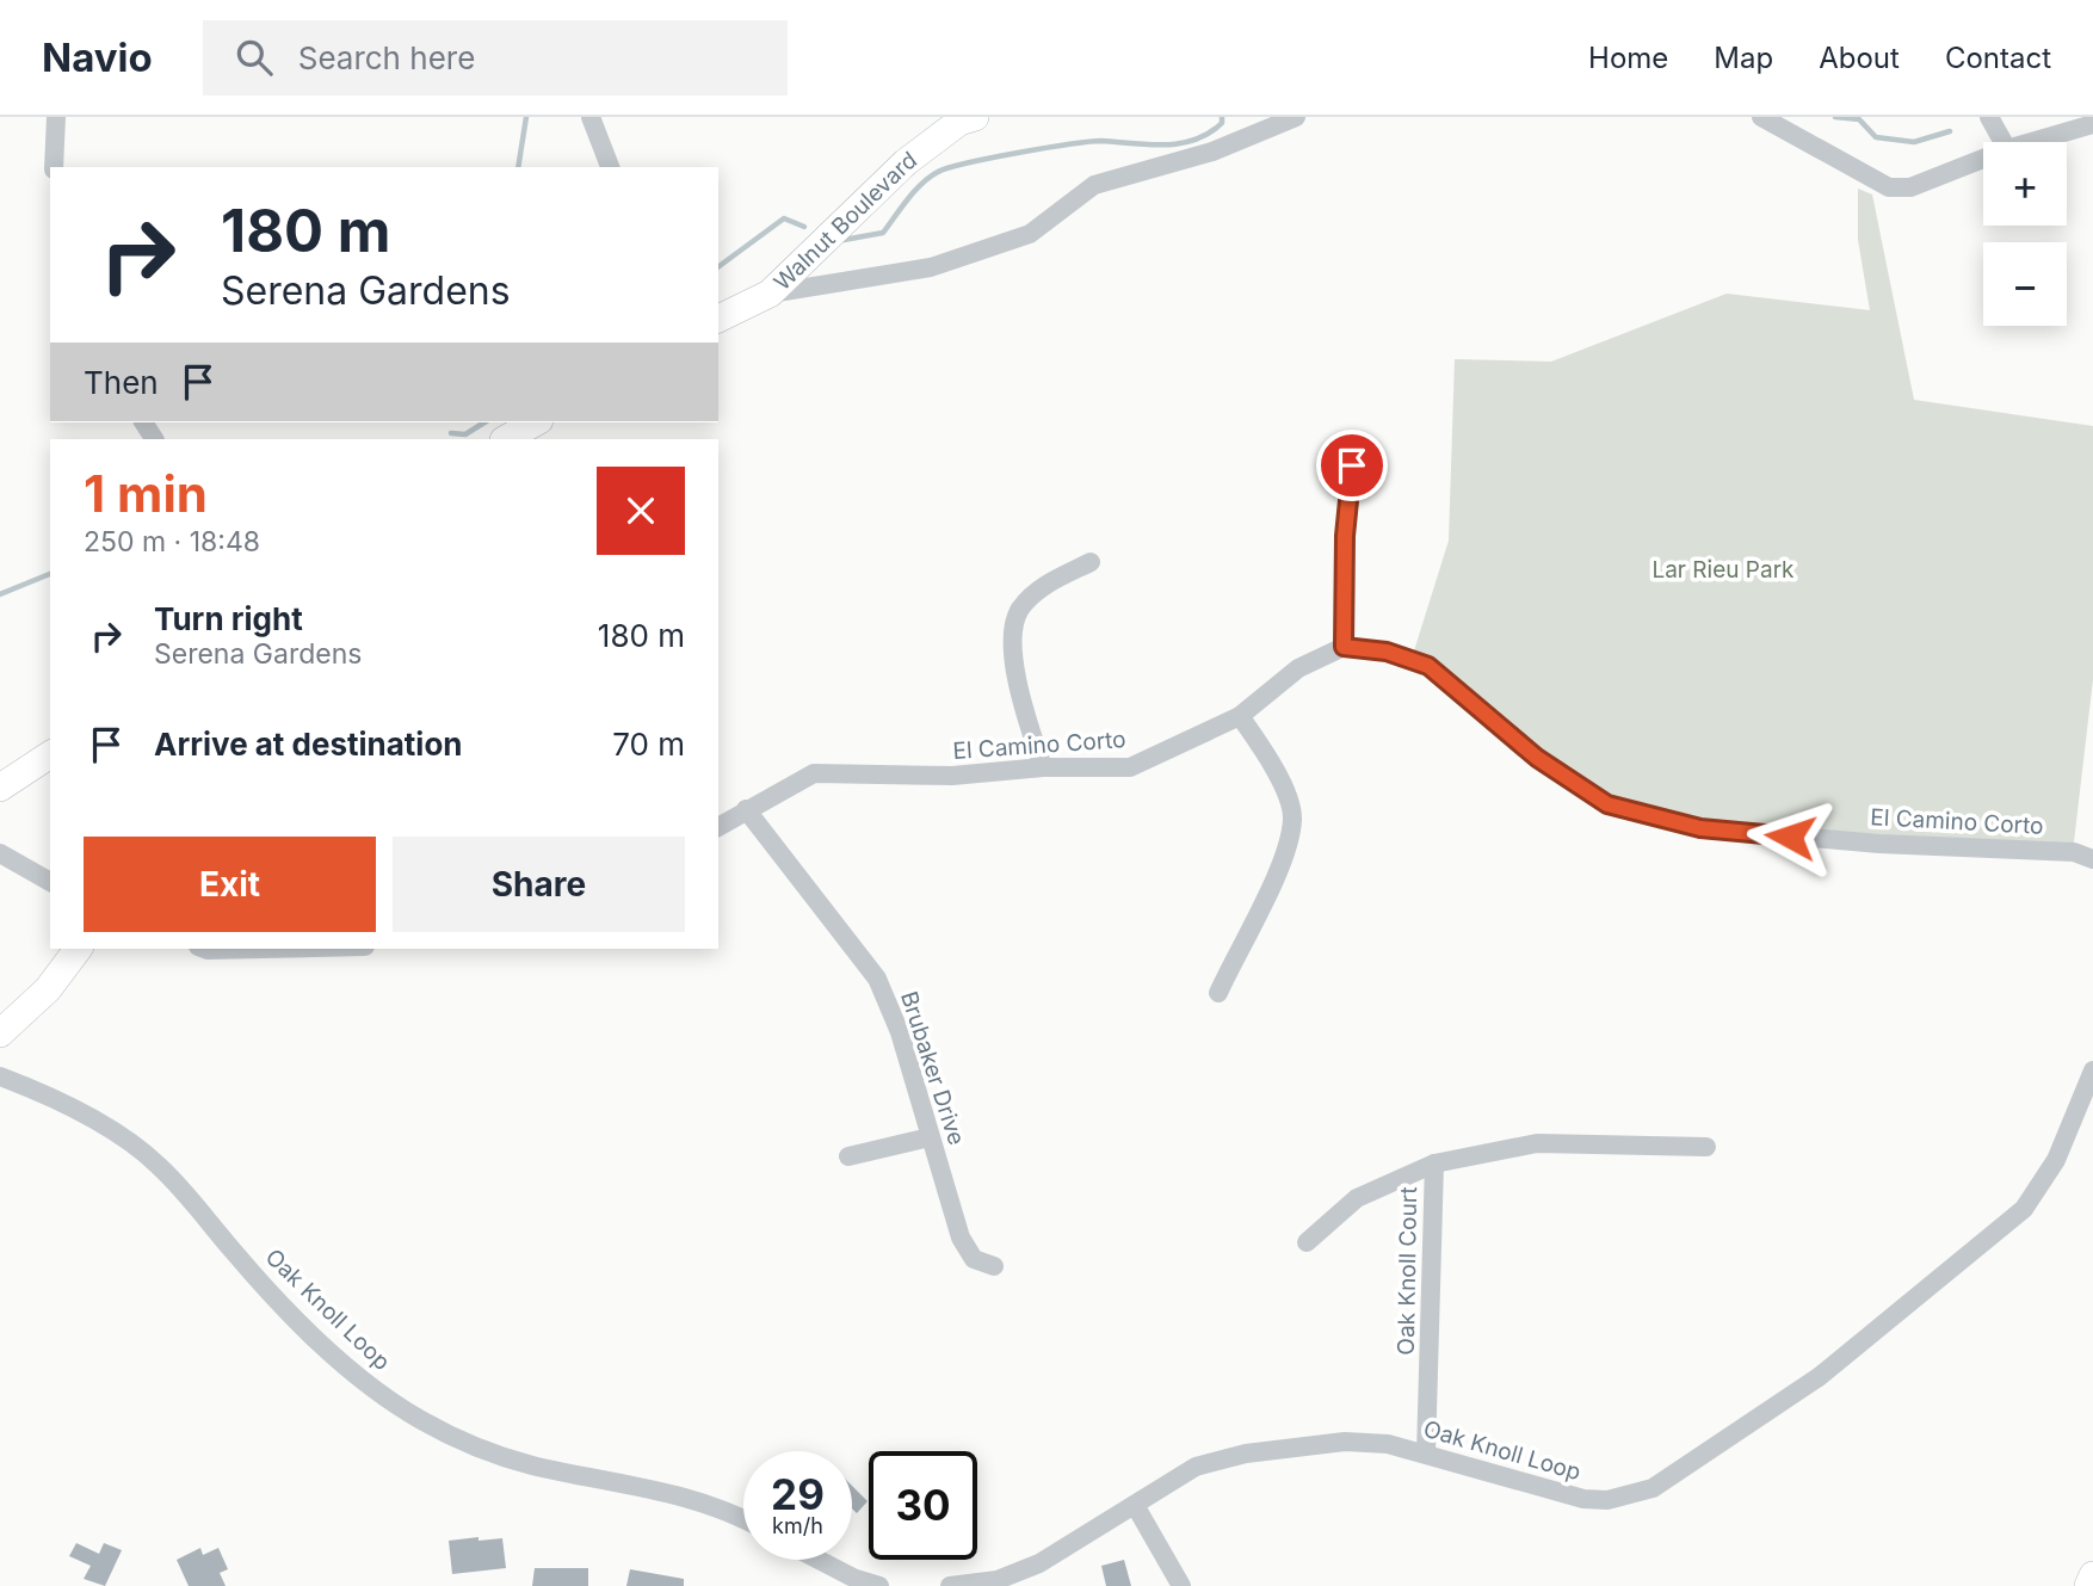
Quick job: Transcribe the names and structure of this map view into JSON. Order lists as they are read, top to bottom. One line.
{"streets":{"street":["Walnut Boulevard","El Camino Corto","Brubaker Drive","Oak Knoll Court","Oak Knoll Loop"]},"crossings":[["El Camino Corto","Brubaker Drive"],["Oak Knoll Court","Oak Knoll Loop"]],"parks":["Lar Rieu Park"],"page":{"header":"Navio","search":"Search here","nav":["Home","Map","About","Contact"],"map_buttons":["+","−"],"turn":["180 m","Serena Gardens"],"then":"Then","heading":["1 min","250 m · 18:48"],"list":[{"name":"Turn right","note":"Serena Gardens","value":"180 m"},{"name":"Arrive at destination","value":"70 m"}],"buttons":["Exit","Share"],"speed":"29 km/h","limit":"30"}}
